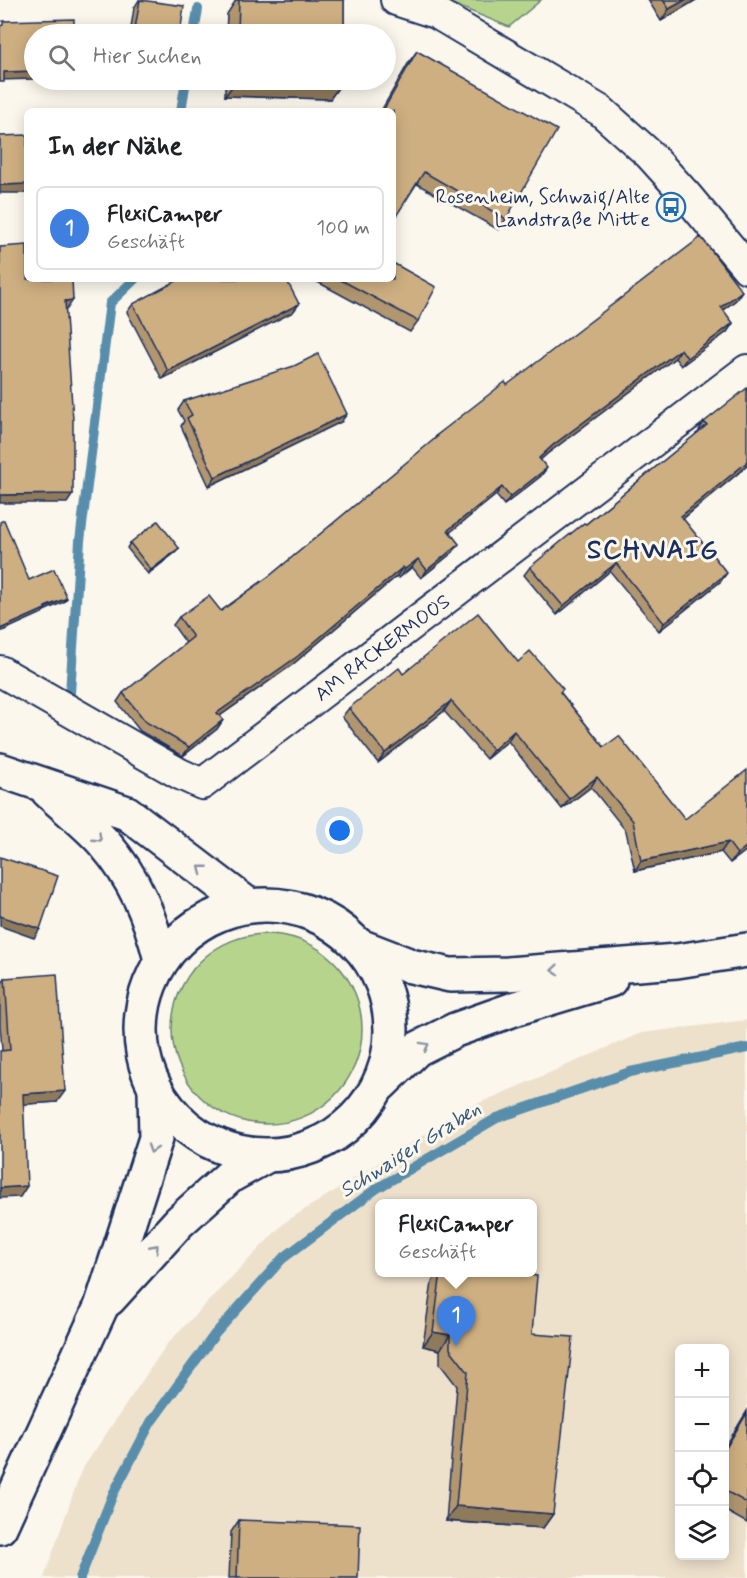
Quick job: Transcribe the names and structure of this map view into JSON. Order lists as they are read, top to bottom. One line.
{"streets":{"street":["AM RACKERMOOS"]},"districts":["SCHWAIG"],"water":["Schwaiger Graben"],"places":{"bus stop":["Rosenheim, Schwaig/Alte Landstraße Mitte"]},"page":{"search":"Hier suchen","heading":"In der Nähe","list":[{"mark":"1","name":"FlexiCamper","note":"Geschäft","value":"100 m"}],"popup":["FlexiCamper","Geschäft"],"pins":"1","map_buttons":["+","−"]}}
